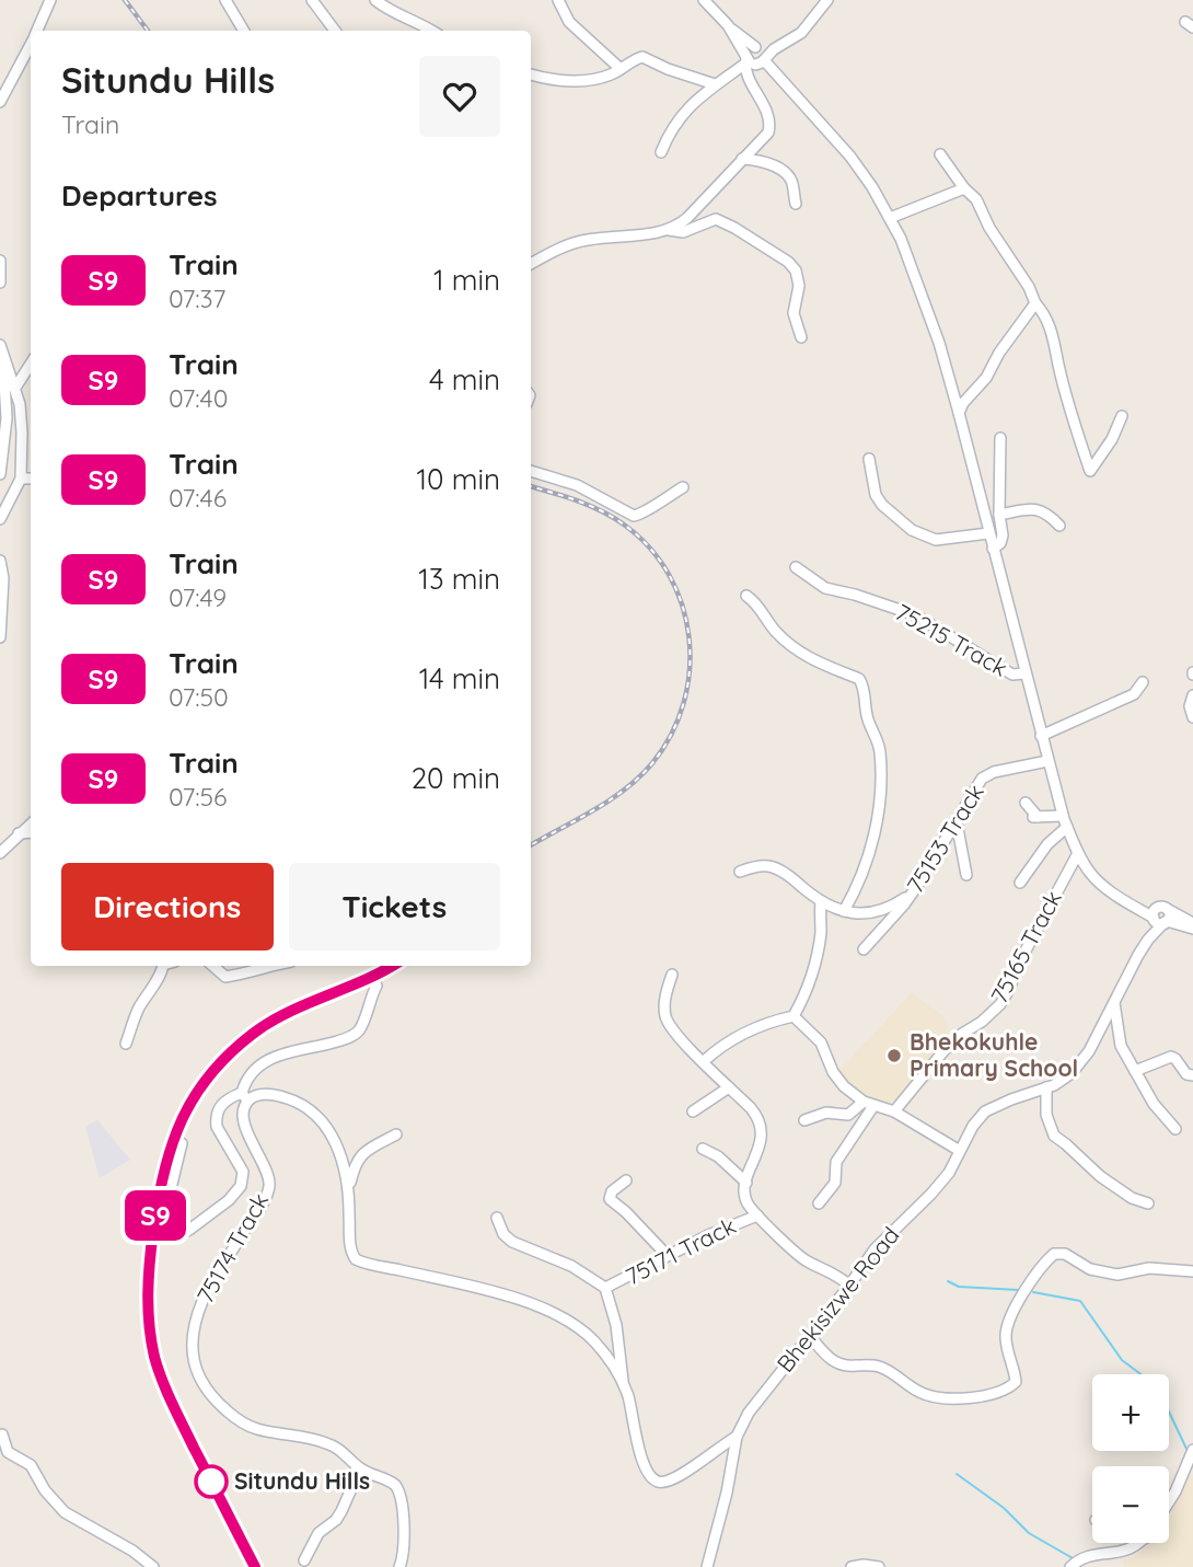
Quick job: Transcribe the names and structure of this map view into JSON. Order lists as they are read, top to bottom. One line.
{"streets":{"street":["75215 Track","75153 Track","75165 Track","75174 Track","75171 Track","Bhekisizwe Road"]},"places":["Bhekokuhle Primary School","Situndu Hills"],"page":{"on_map":"S9","heading":[["Situndu Hills","Train"],"Departures"],"list":[{"mark":"S9","name":"Train","note":"07:37","value":"1 min"},{"mark":"S9","name":"Train","note":"07:40","value":"4 min"},{"mark":"S9","name":"Train","note":"07:46","value":"10 min"},{"mark":"S9","name":"Train","note":"07:49","value":"13 min"},{"mark":"S9","name":"Train","note":"07:50","value":"14 min"},{"mark":"S9","name":"Train","note":"07:56","value":"20 min"}],"buttons":["Directions","Tickets"],"map_buttons":["+","−"]}}
